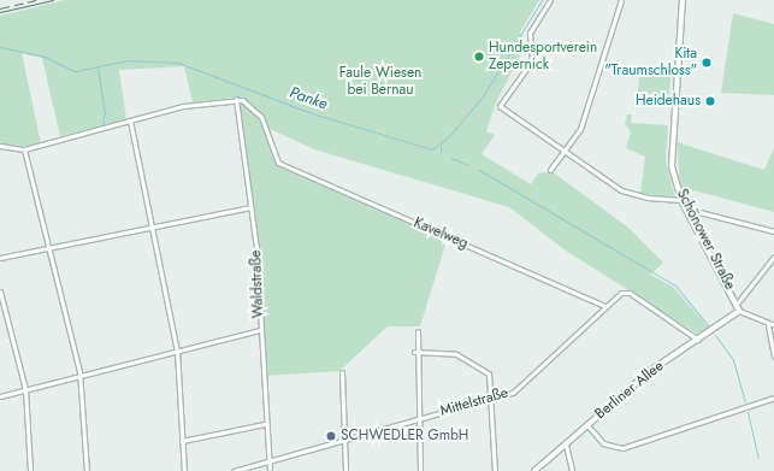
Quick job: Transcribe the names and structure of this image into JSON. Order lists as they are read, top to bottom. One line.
{"streets":{"street":["Kavelweg","Schönower Straße","Waldstraße","Berliner Allee","Mittelstraße"]},"crossings":[["Kavelweg","Waldstraße"],["Kavelweg","Mittelstraße"],["Schönower Straße","Berliner Allee"],["Waldstraße","Mittelstraße"],["Berliner Allee","Mittelstraße"]],"water":["Panke"],"parks":["Faule Wiesen bei Bernau"],"places":["Hundesportverein Zepernick","Kita \"Traumschloss\"","Heidehaus","SCHWEDLER GmbH"]}
